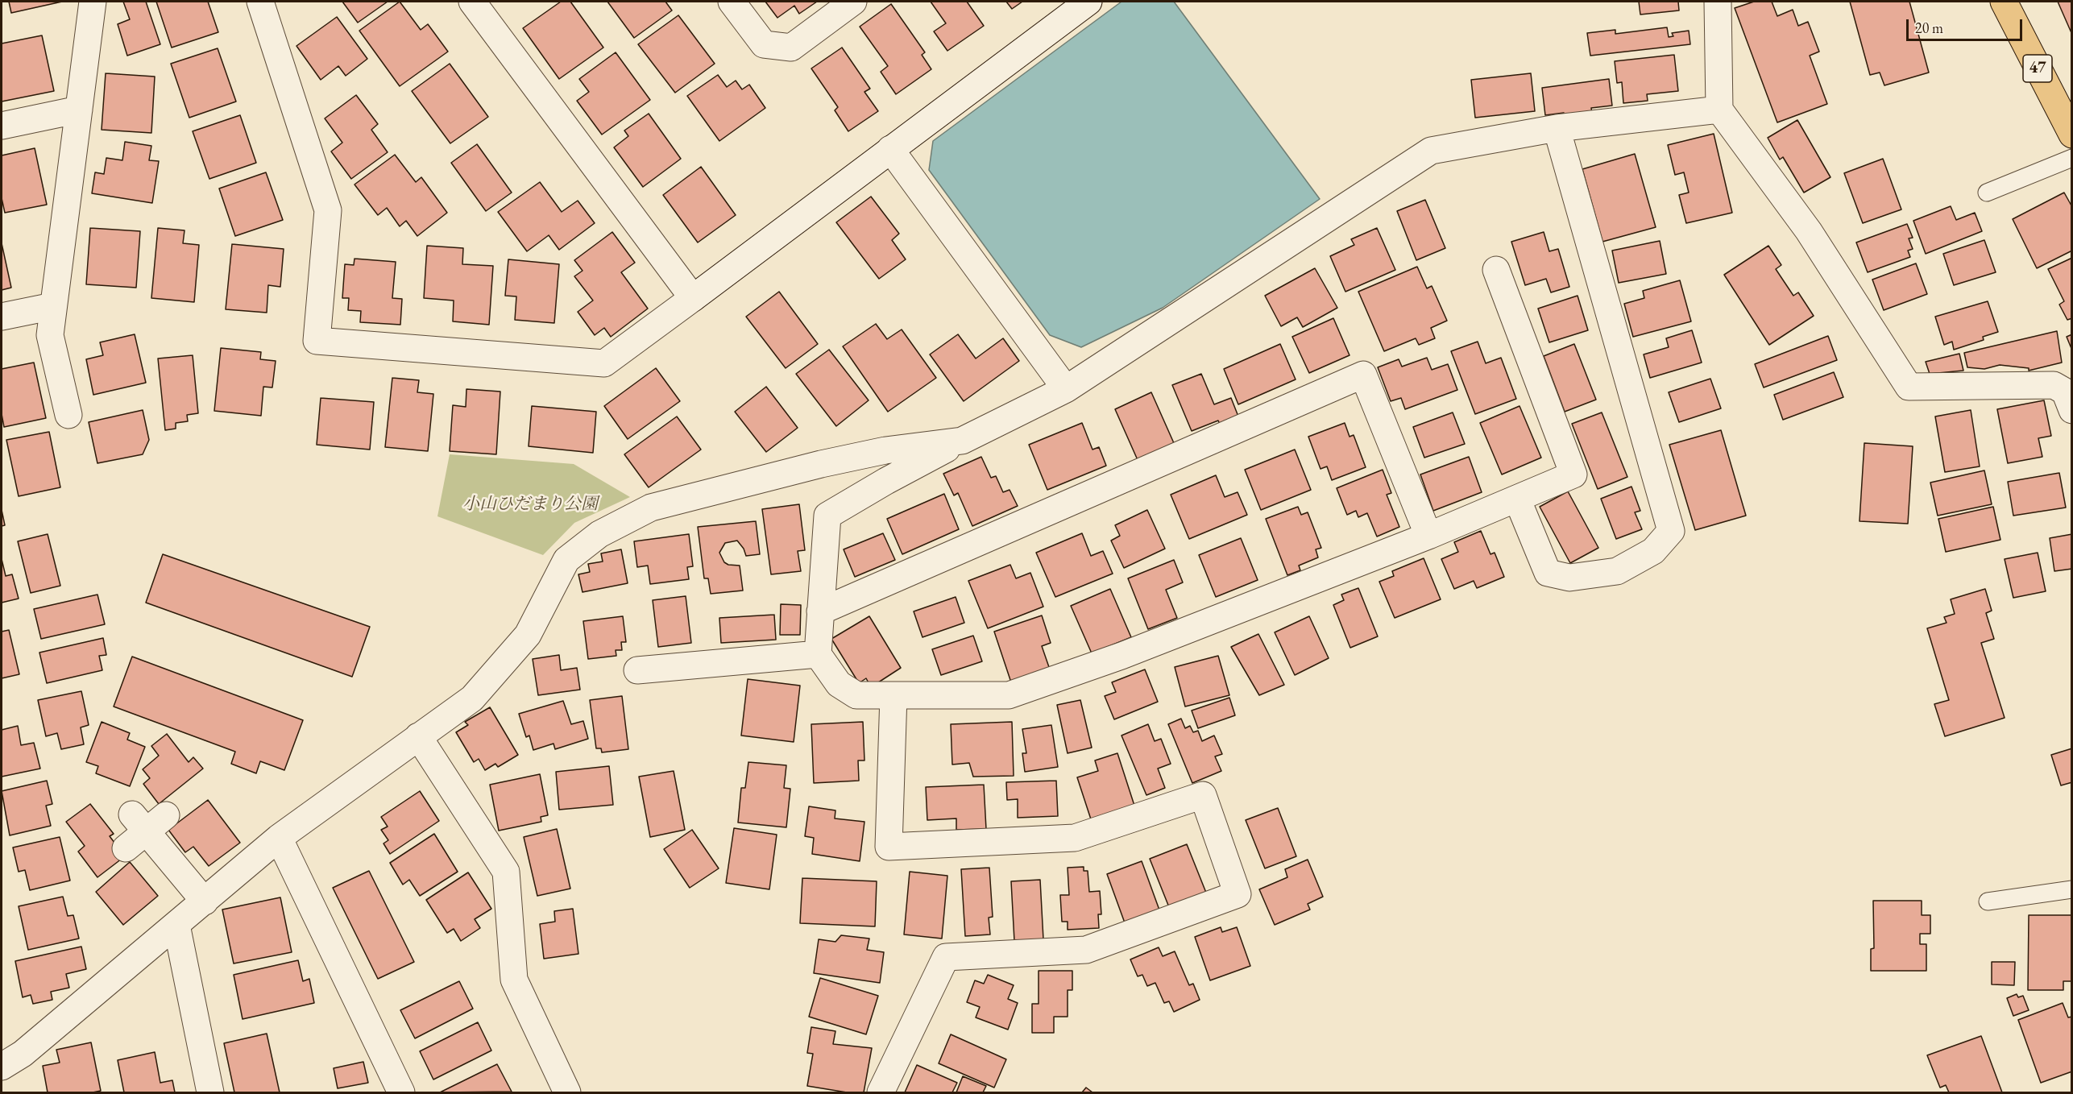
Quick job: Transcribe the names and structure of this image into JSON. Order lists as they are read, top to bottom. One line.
{"streets":{"main road":["47"]},"parks":["小山ひだまり公園"],"scale_bar":"20 m"}
